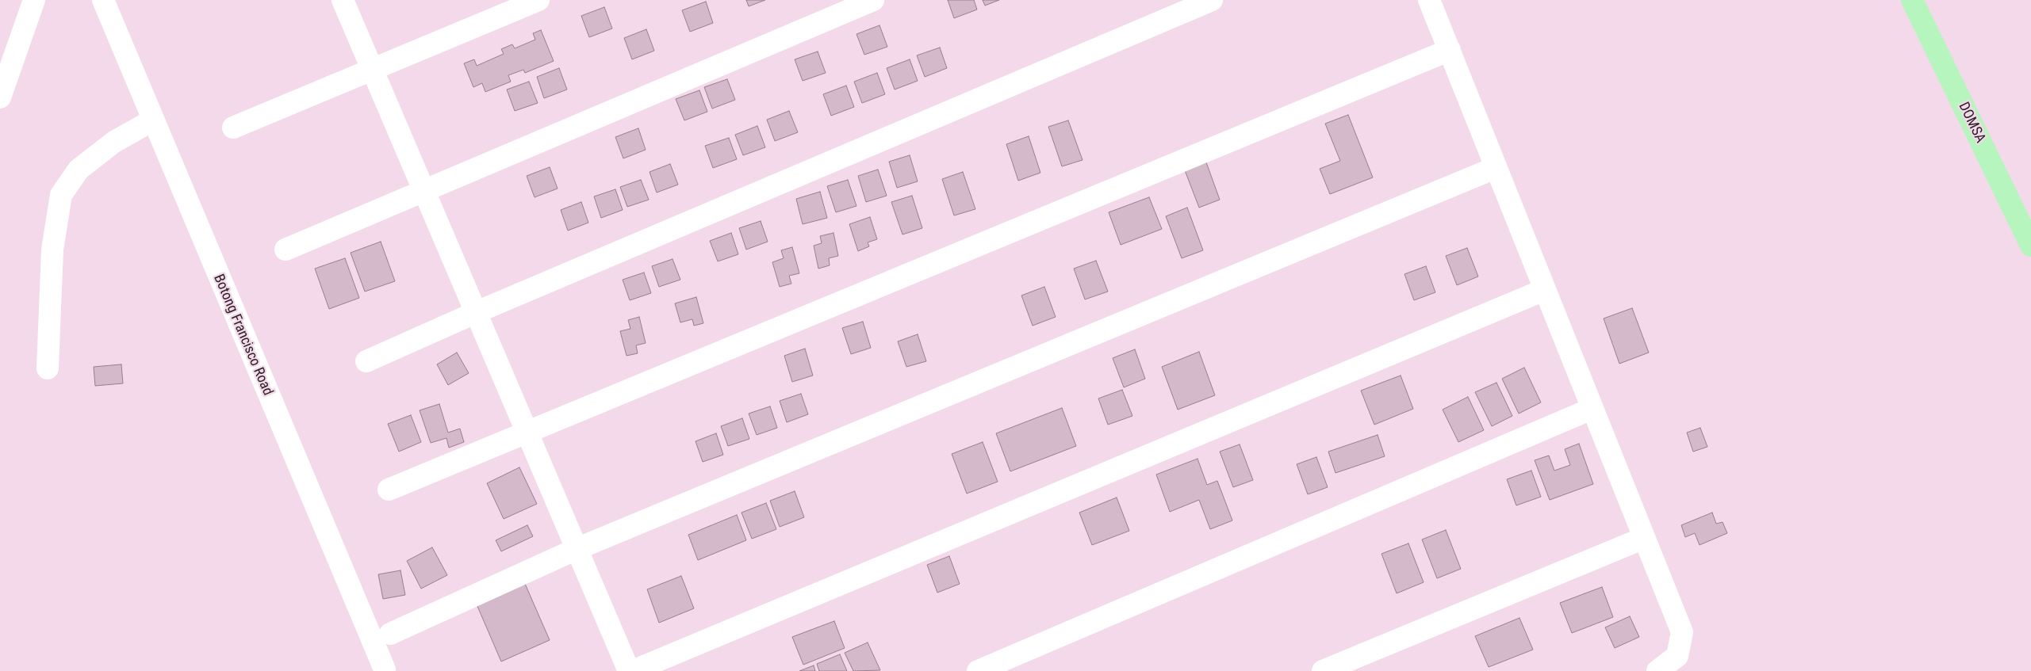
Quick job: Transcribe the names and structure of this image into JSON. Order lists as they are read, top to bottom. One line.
{"streets":{"main road":["DOMSA"],"street":["Botong Francisco Road"]}}
